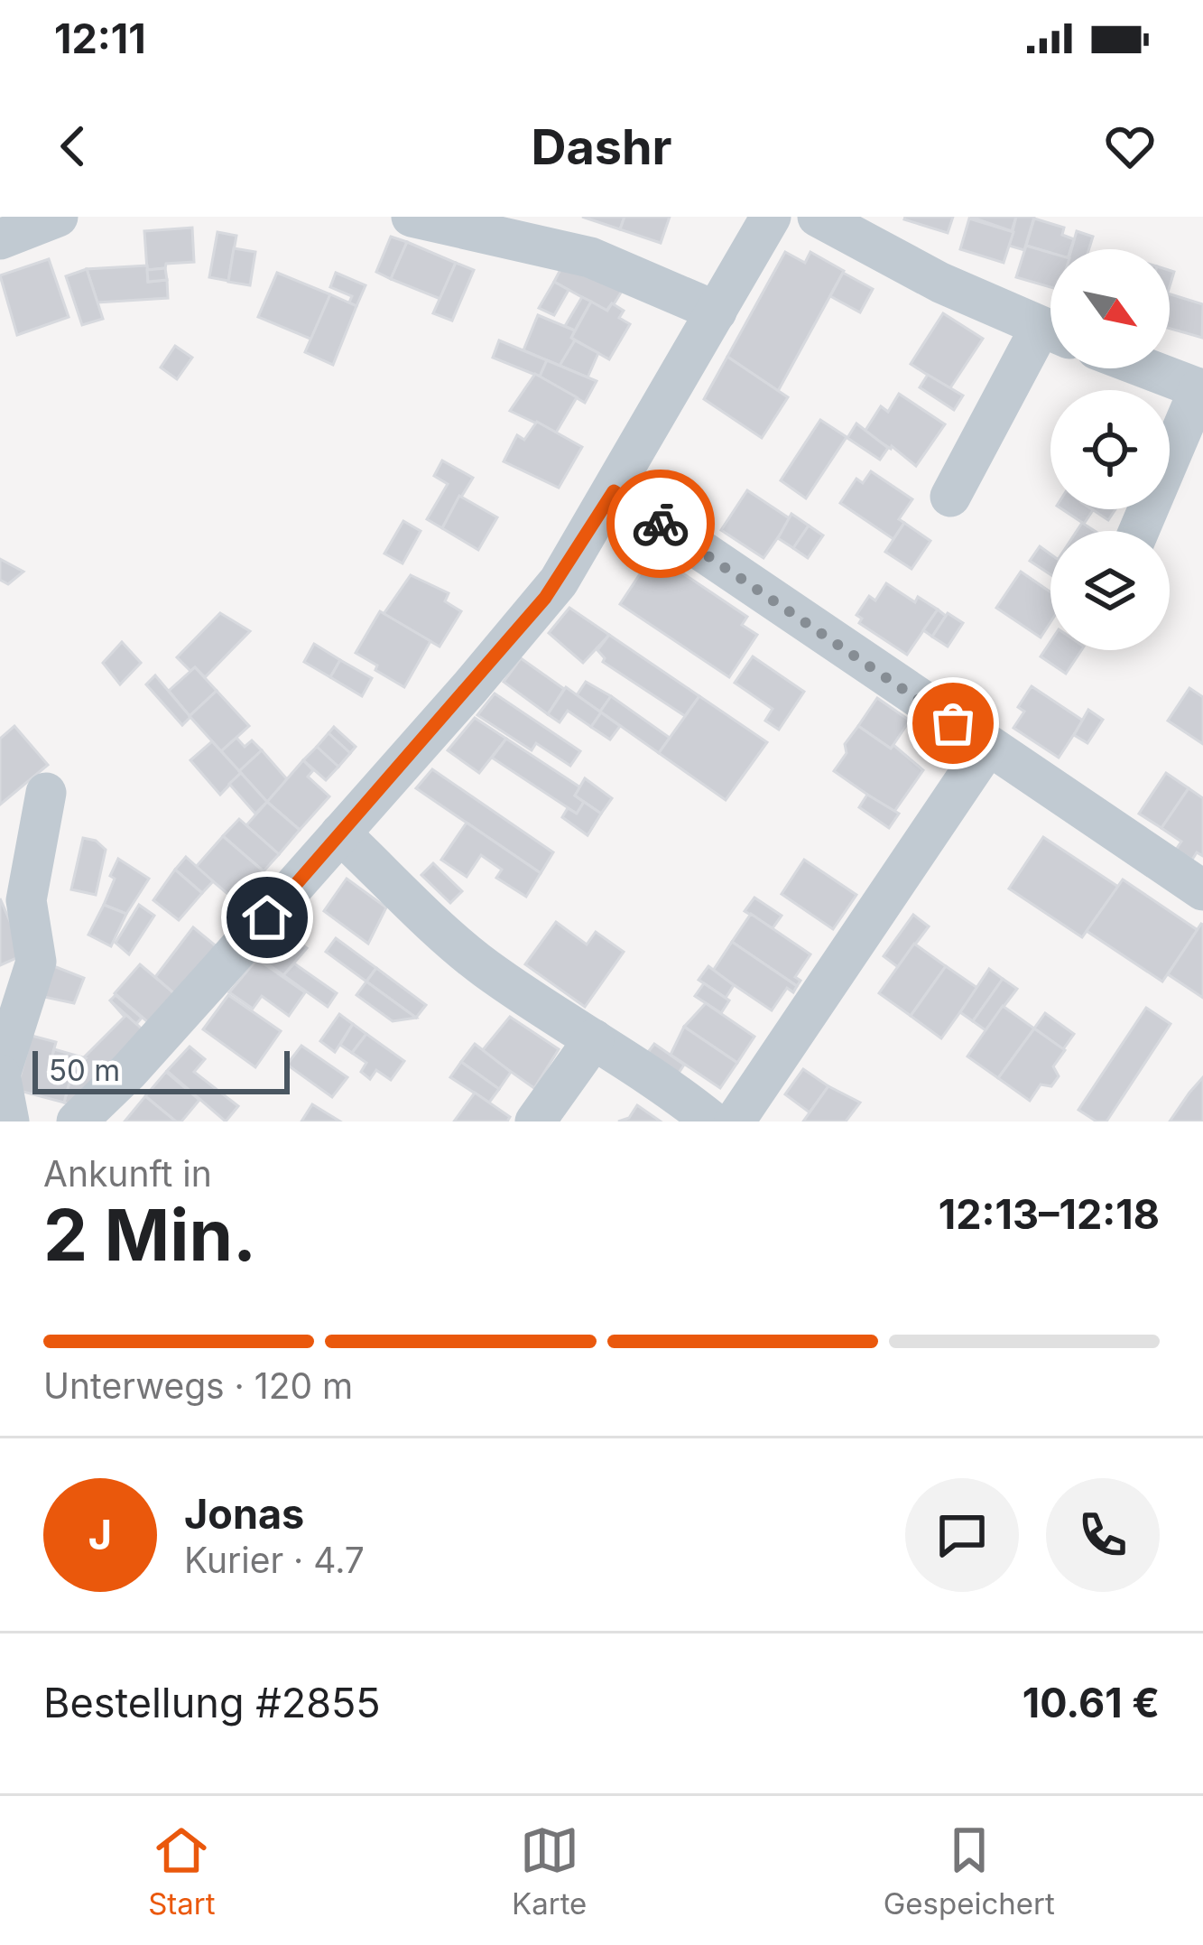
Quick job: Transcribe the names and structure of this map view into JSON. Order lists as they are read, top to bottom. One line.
{"scale_bar":"50 m","north":"bottom right","page":{"status":"12:11","header":"Dashr","scale":"50 m","heading":["2 Min.","Ankunft in","12:13–12:18"],"panel":["Jonas","Kurier · 4.7","Bestellung #2855","10.61 €"],"bar":"Unterwegs · 120 m","round":"J","tabs":["Start","Karte","Gespeichert"]}}
